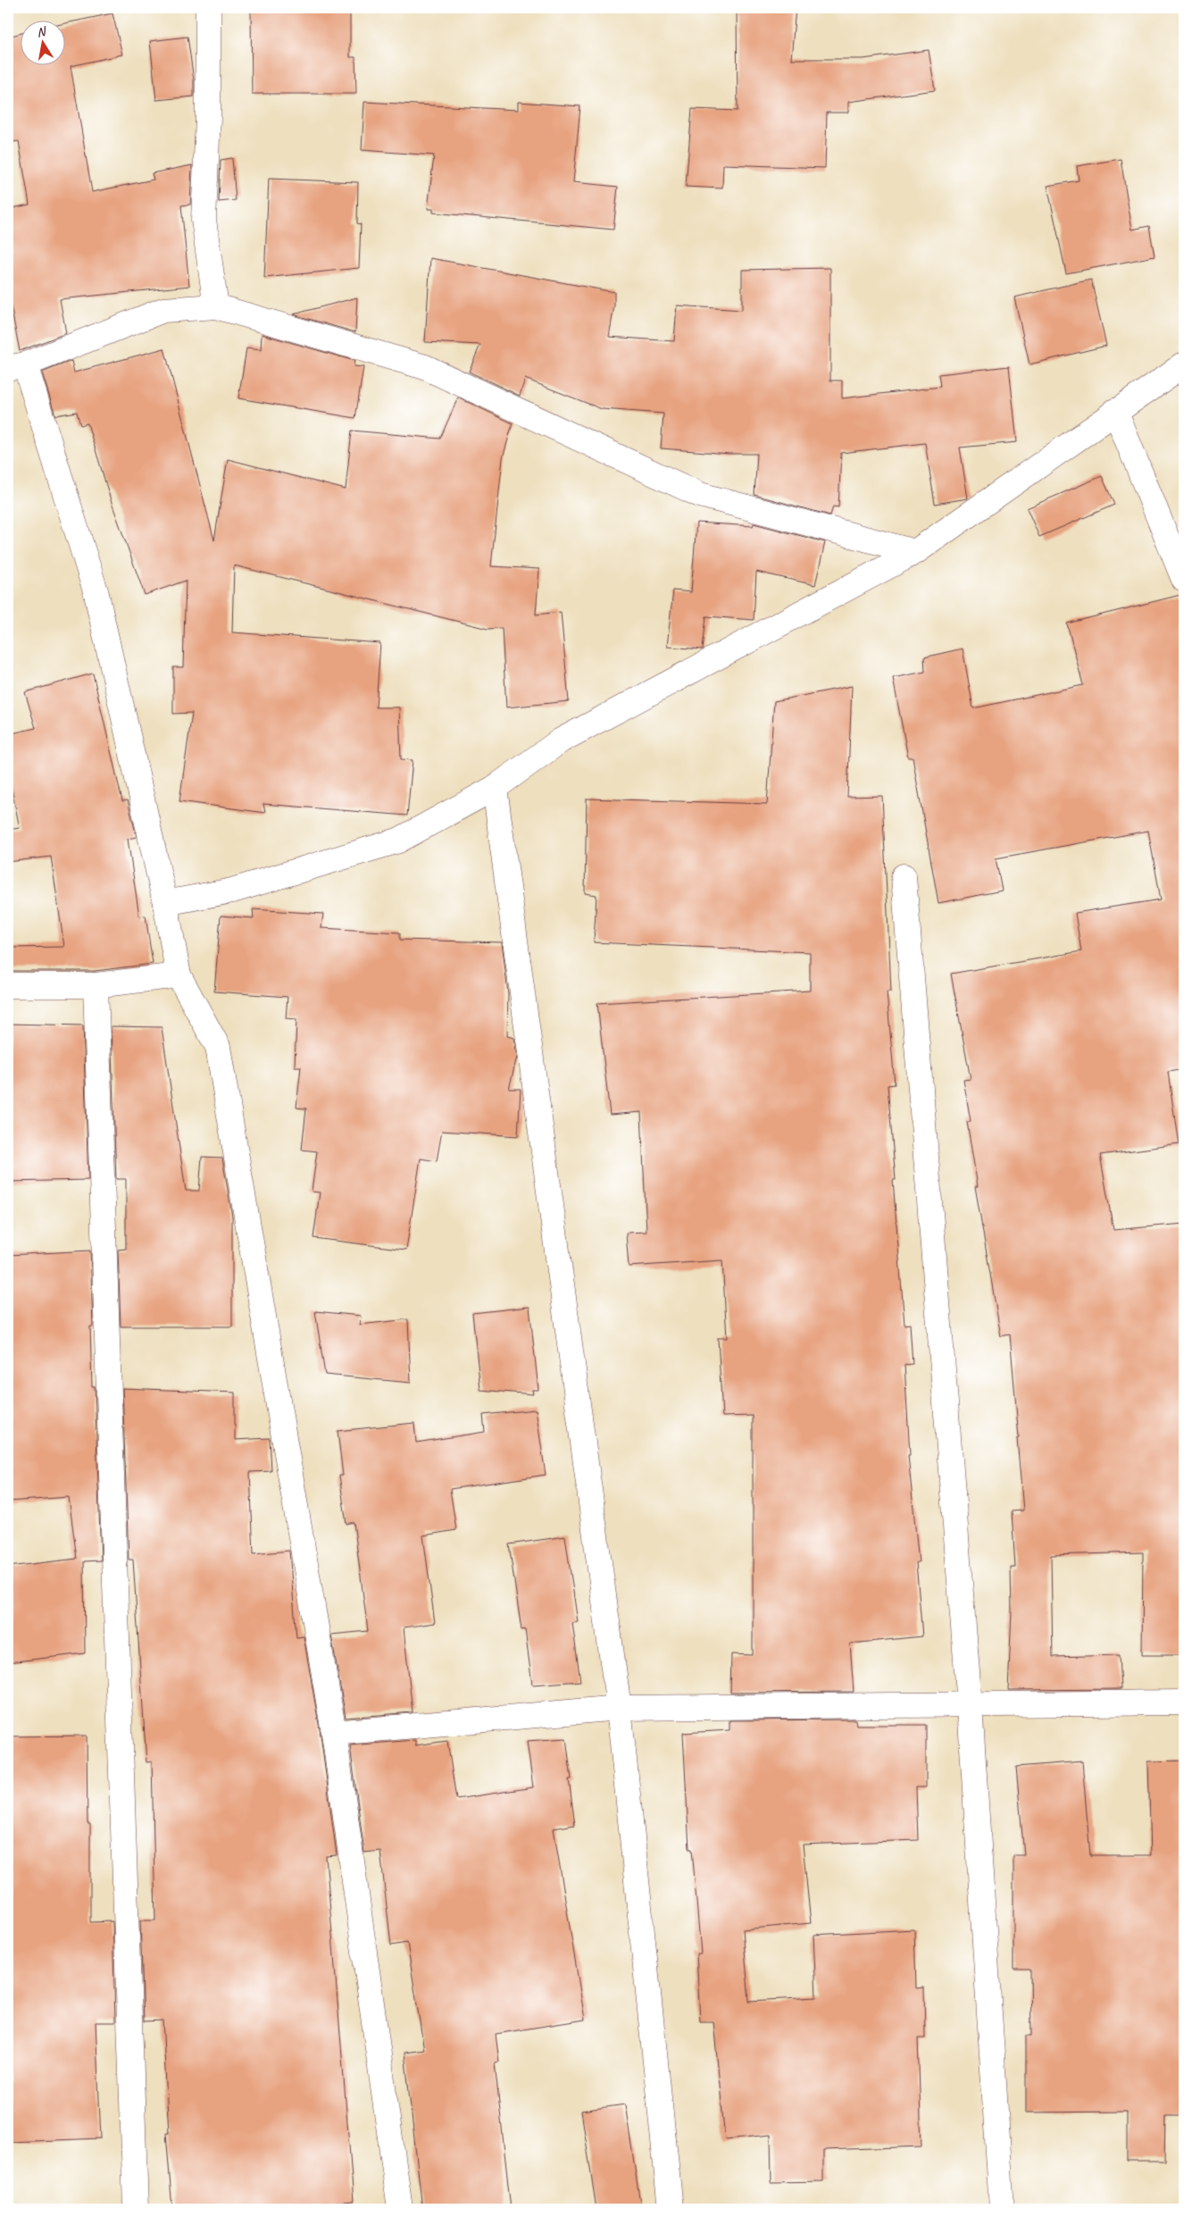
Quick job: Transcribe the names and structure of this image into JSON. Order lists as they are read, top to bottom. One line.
{"north":"top"}
